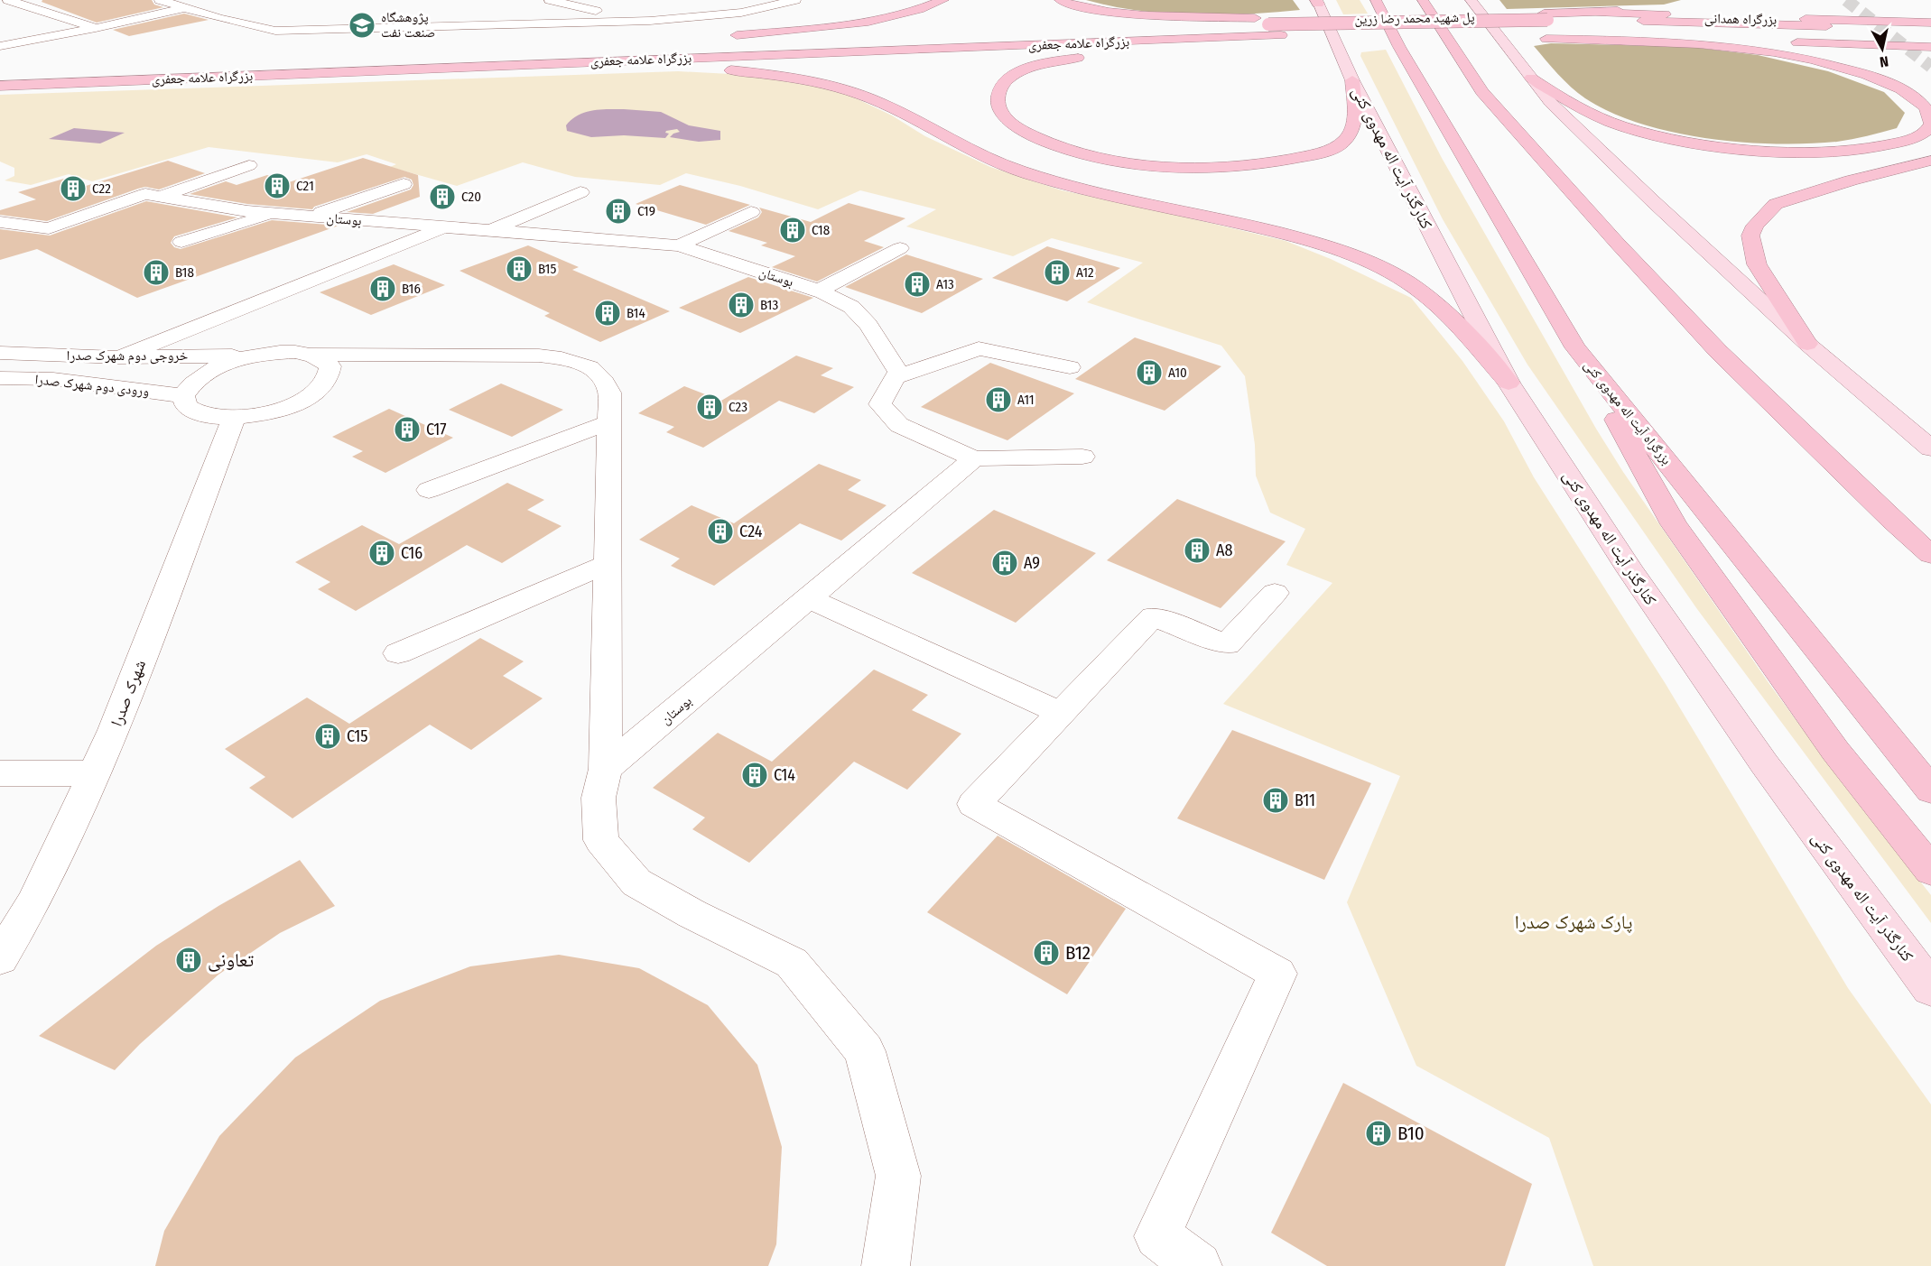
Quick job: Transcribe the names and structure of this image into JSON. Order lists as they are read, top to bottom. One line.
{"streets":{"highway":["پل شهید محمد رضا زرین","بزرگراه همدانی","بزرگراه علامه جعفری","بزرگراه آیت اله مهدوی کنی"],"main road":["کنارگذر آیت اله مهدوی کنی"],"street":["بوستان","خروجی دوم شهرک صدرا","ورودی دوم شهرک صدرا","شهرک صدرا"]},"crossings":[["پل شهید محمد رضا زرین","بزرگراه همدانی"],["پل شهید محمد رضا زرین","بزرگراه علامه جعفری"],["بزرگراه همدانی","بزرگراه علامه جعفری"]],"parks":["پارک شهرک صدرا"],"places":{"school or university":["پژوهشگاه صنعت نفت"],"building":["C21","C22","C20","C19","C18","B15","B18","A12","A13","B16","B13","B14","A10","A11","C23","C17","C24","A8","C16","A9","C15","C14","B11","B12","تعاونی","B10"]},"north":"bottom"}
